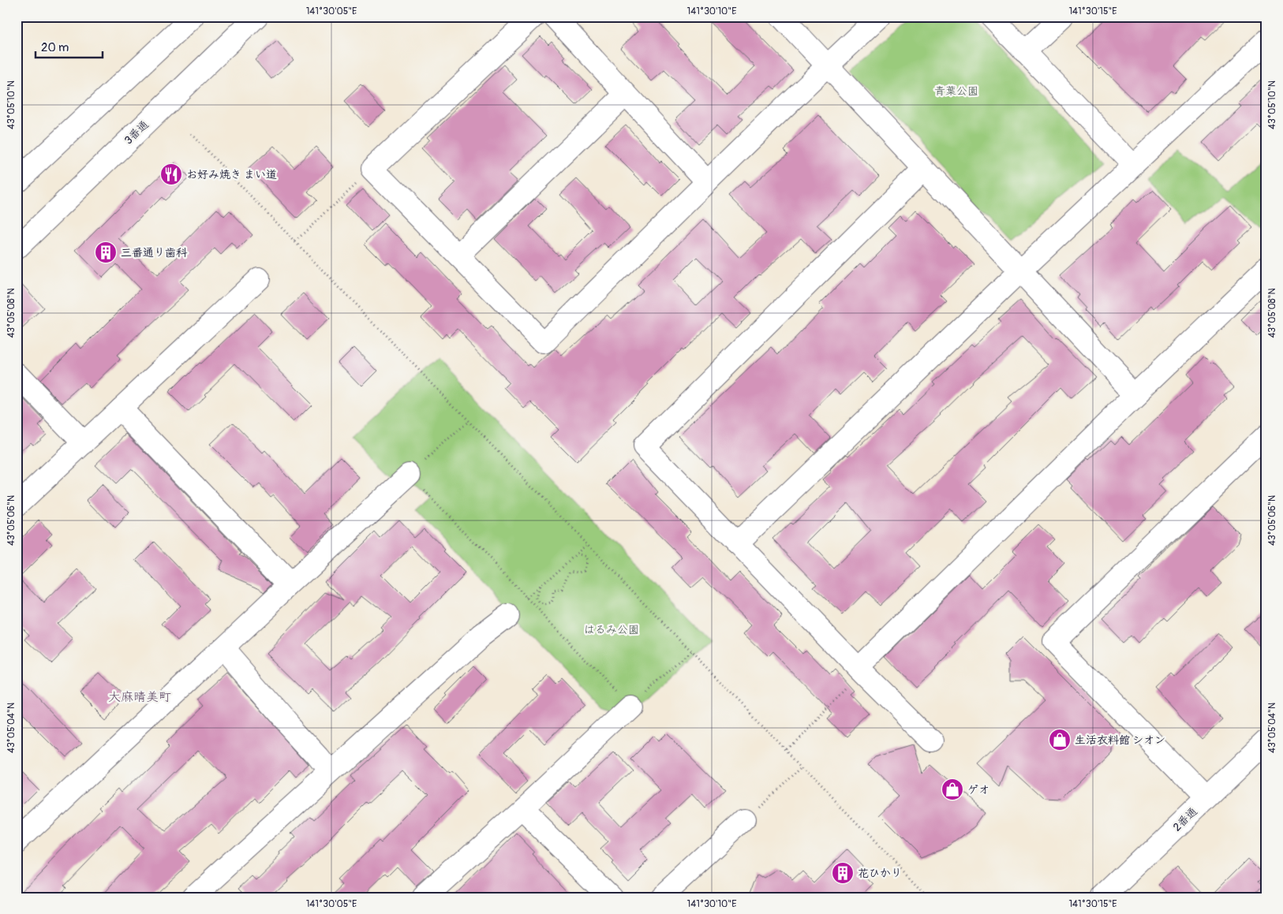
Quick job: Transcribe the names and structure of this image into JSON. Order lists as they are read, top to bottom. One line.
{"streets":{"street":["3番通","2番通"]},"districts":["大麻晴美町"],"parks":["青葉公園","はるみ公園"],"places":{"restaurant":["お好み焼き まい道"],"building":["三番通り歯科","花ひかり"],"shop":["生活衣料館 シオン","ゲオ"]},"scale_bar":"20 m","coordinates":["141°30'05\"E","141°30'10\"E","141°30'15\"E","43°05'10\"N","43°05'08\"N","43°05'06\"N","43°05'04\"N"]}
